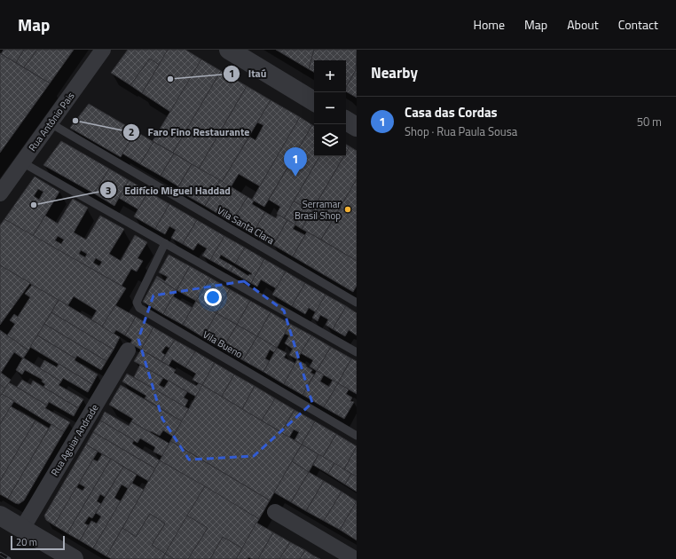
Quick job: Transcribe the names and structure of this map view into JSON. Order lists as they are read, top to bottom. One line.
{"streets":{"street":["Rua Antônio Pais","Rua Aguiar Andrade"],"lane":["Vila Santa Clara","Vila Bueno"]},"crossings":[["Rua Antônio Pais","Vila Santa Clara"]],"places":["Itaú","Faro Fino Restaurante","Edifício Miguel Haddad","Serramar Brasil Shop"],"scale_bar":"20 m","page":{"header":"Map","nav":["Home","Map","About","Contact"],"heading":"Nearby","map_buttons":["+","−"],"list":[{"mark":"1","name":"Casa das Cordas","note":"Shop · Rua Paula Sousa","value":"50 m"}],"pins":"1","scale":"20 m"}}
